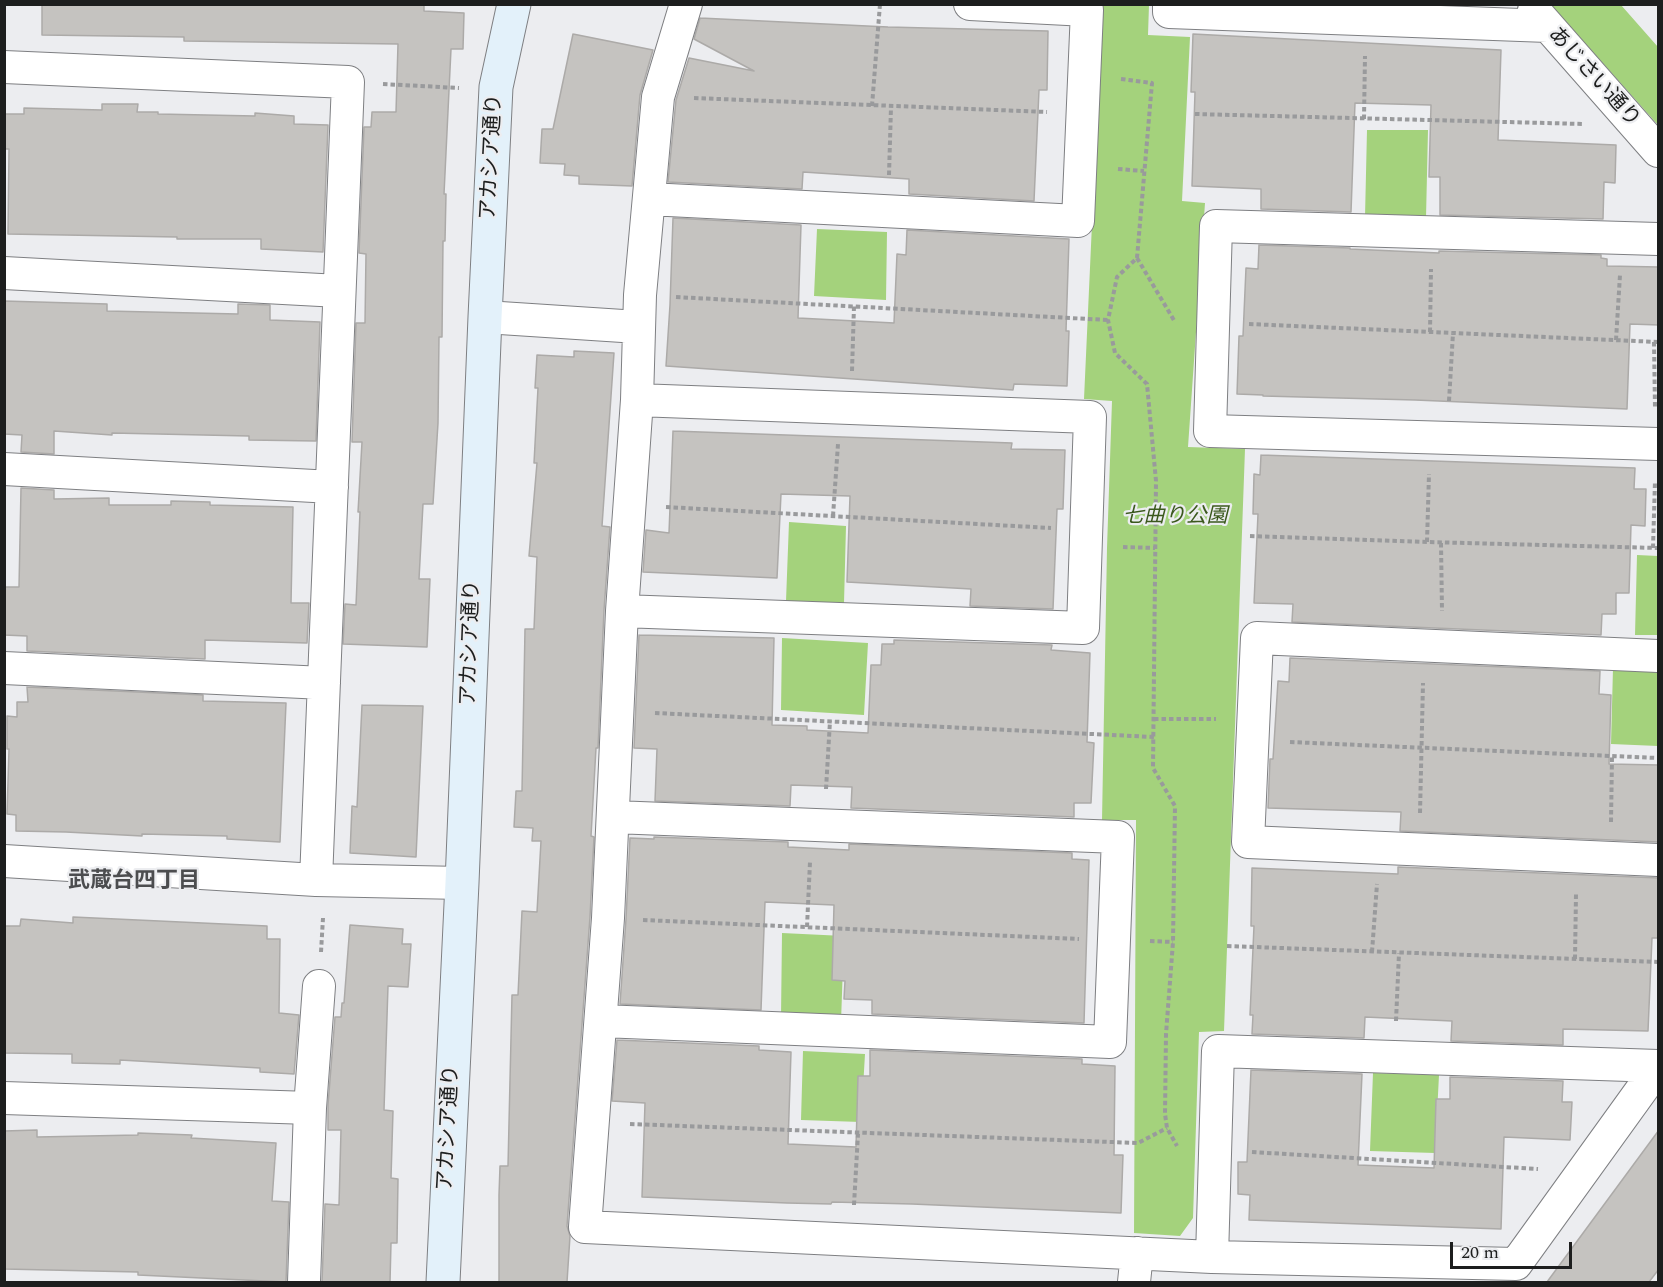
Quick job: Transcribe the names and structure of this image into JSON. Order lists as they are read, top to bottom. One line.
{"streets":{"street":["あじさい通り","アカシア通り"]},"districts":["武蔵台四丁目"],"parks":["七曲り公園"],"scale_bar":"20 m"}
